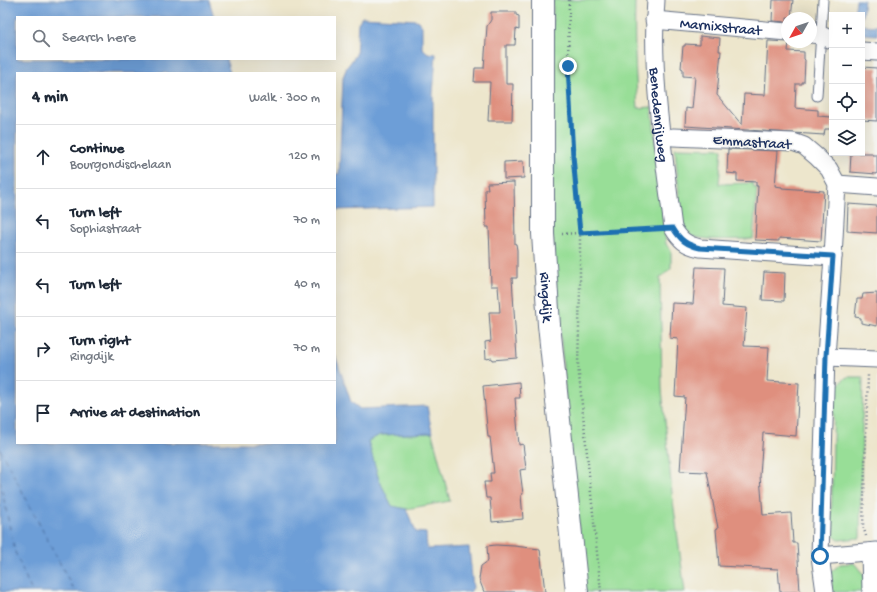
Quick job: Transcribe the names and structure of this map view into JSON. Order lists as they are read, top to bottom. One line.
{"streets":{"street":["Marnixstraat","Benedenrijweg","Emmastraat","Ringdijk"]},"crossings":[["Marnixstraat","Benedenrijweg"]],"north":"bottom left","page":{"map_buttons":["+","−"],"search":"Search here","heading":["4 min","Walk · 300 m"],"list":[["Continue","Bourgondischelaan","120 m"],["Turn left","Sophiastraat","70 m"],["Turn left","40 m"],["Turn right","Ringdijk","70 m"],"Arrive at destination"]}}
